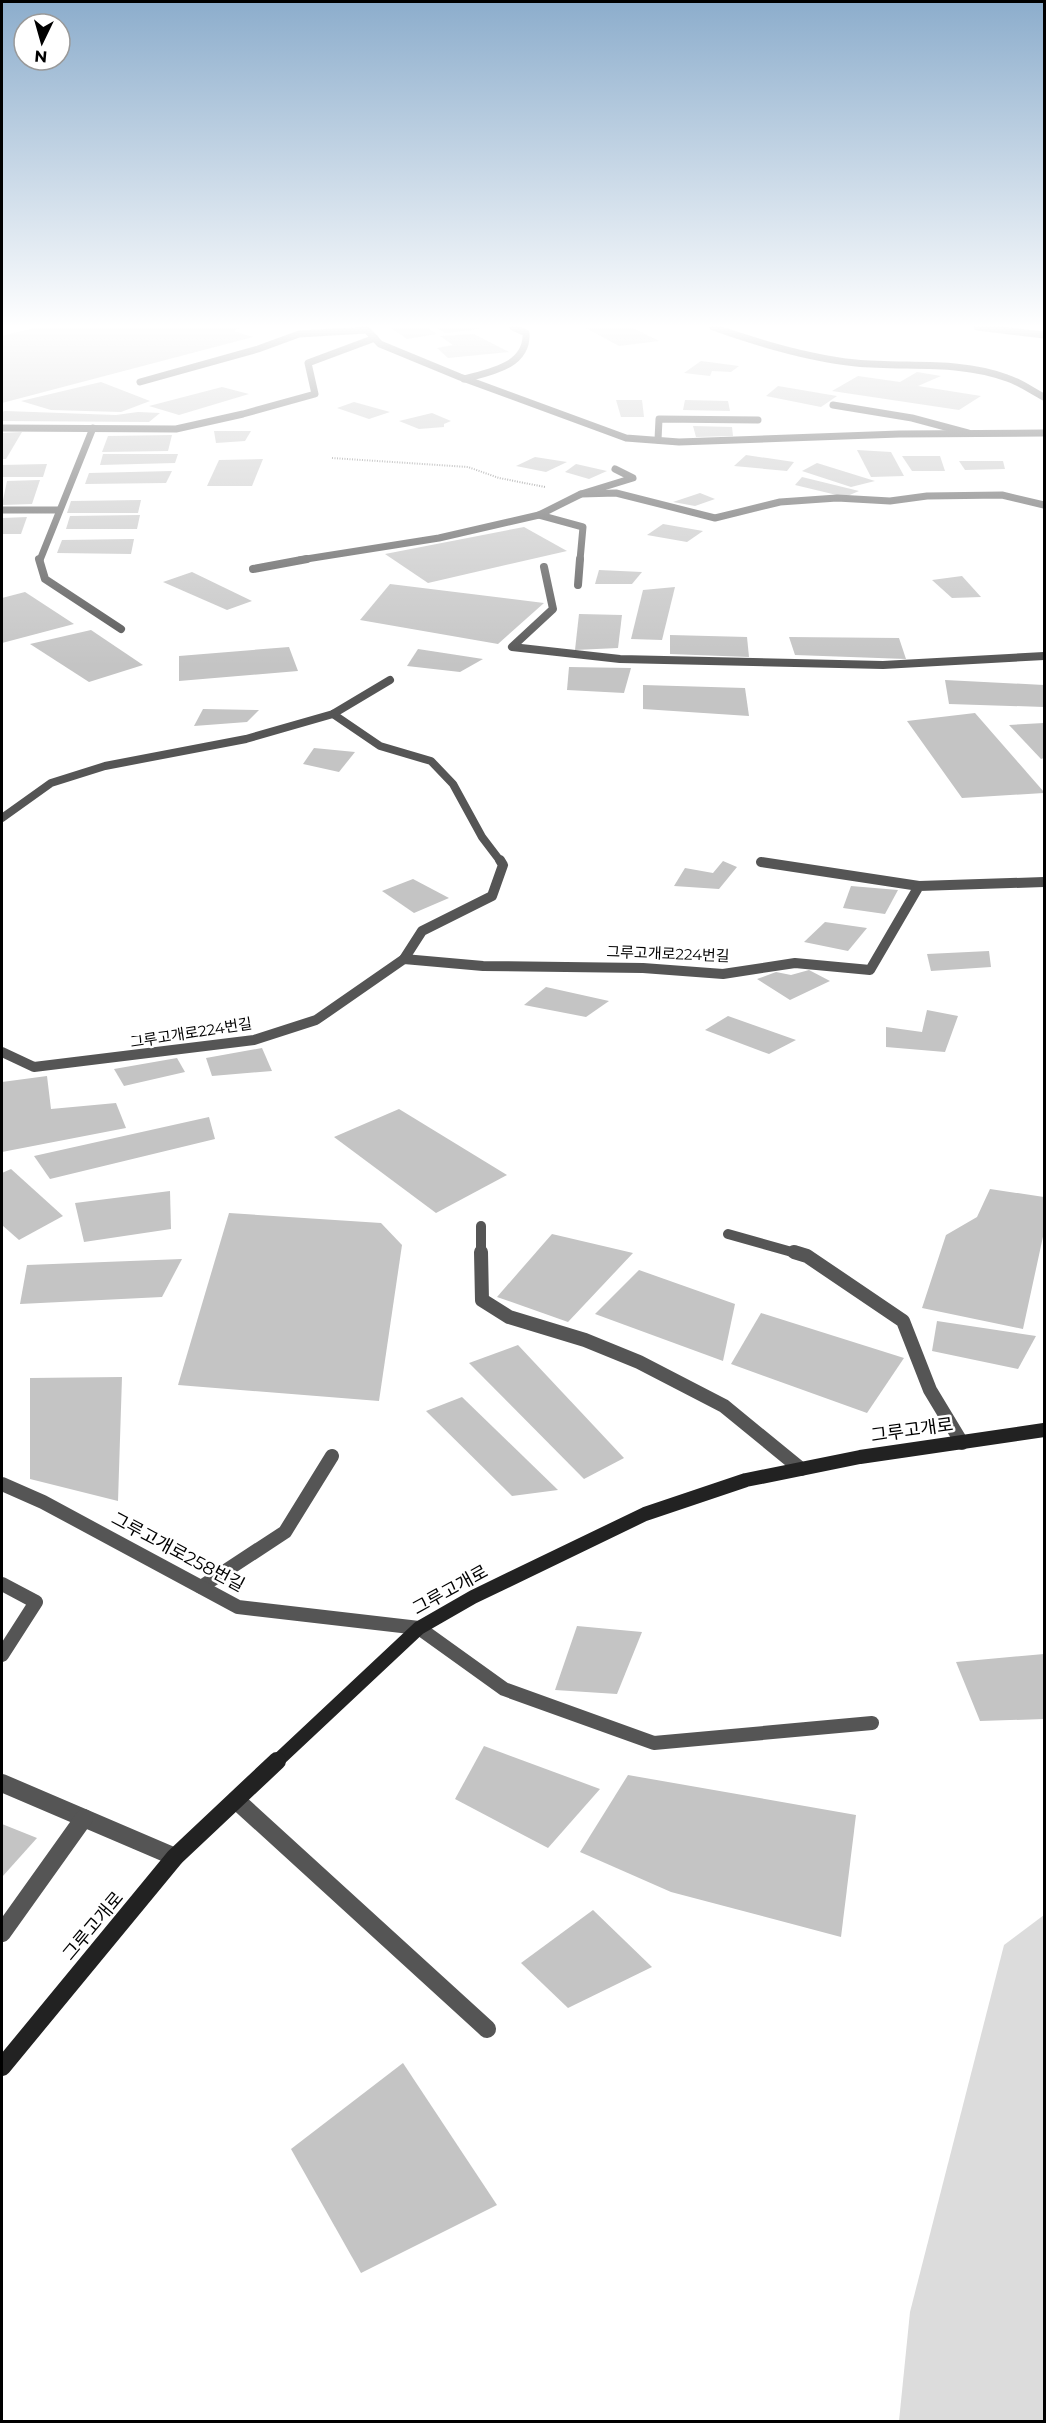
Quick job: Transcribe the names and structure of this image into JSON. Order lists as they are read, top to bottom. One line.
{"streets":{"street":["그루고개로224번길","그루고개로","그루고개로258번길"]},"crossings":[["그루고개로","그루고개로258번길"]],"north":"bottom"}
